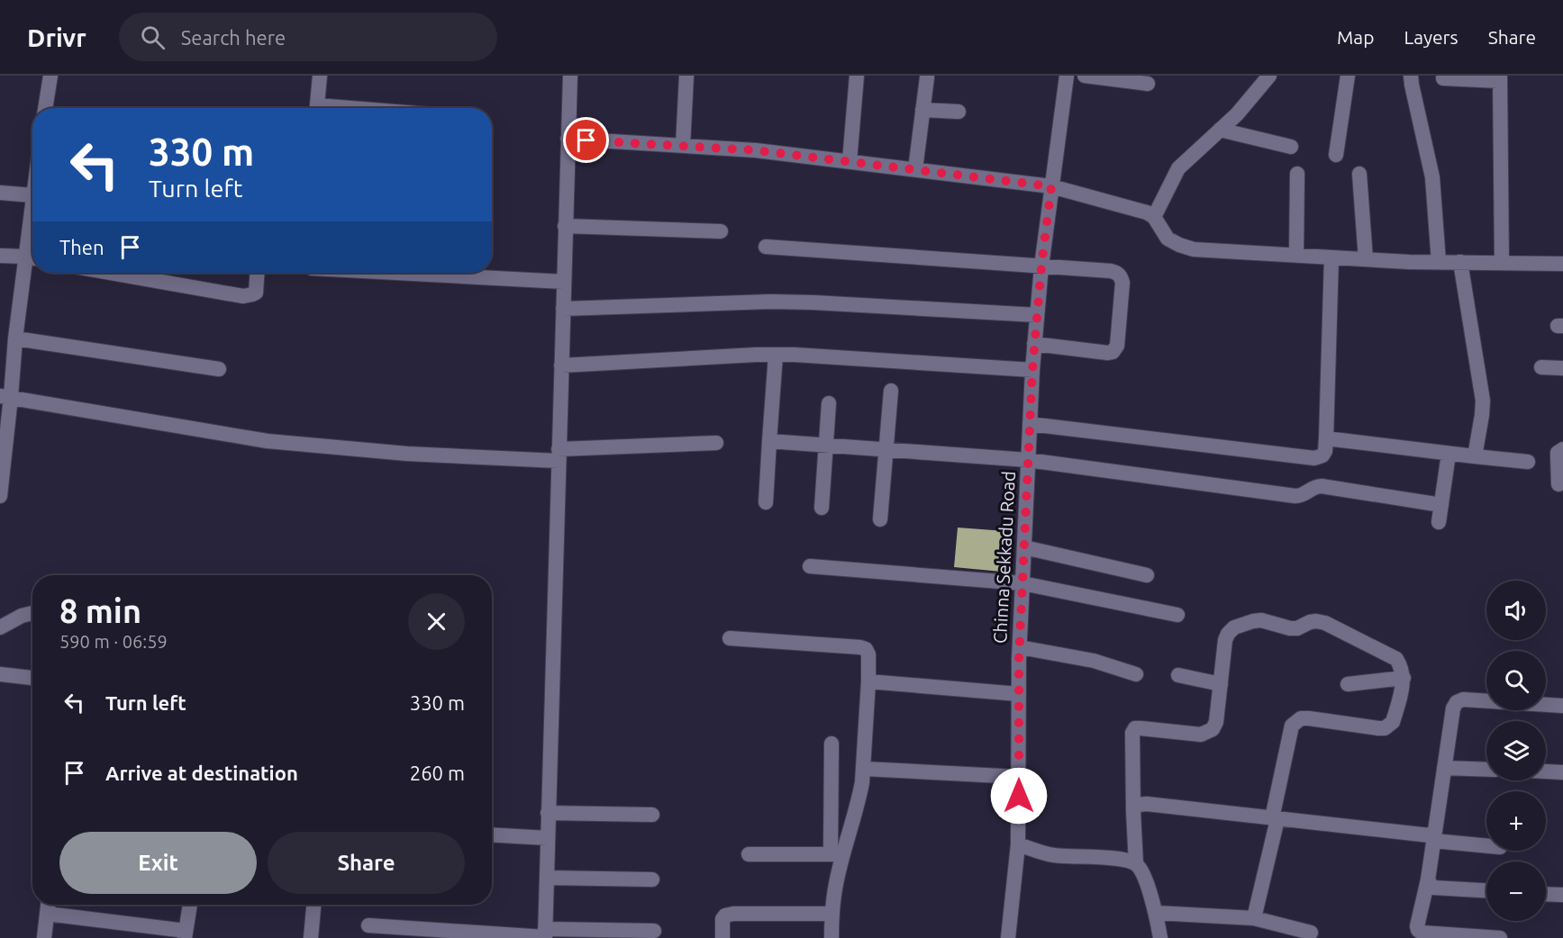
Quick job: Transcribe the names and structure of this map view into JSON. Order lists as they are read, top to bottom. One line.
{"streets":{"street":["Chinna Sekkadu Road"]},"page":{"header":"Drivr","search":"Search here","nav":["Map","Layers","Share"],"turn":["330 m","Turn left"],"then":"Then","heading":["8 min","590 m · 06:59"],"map_buttons":["+","−"],"list":[{"name":"Turn left","value":"330 m"},{"name":"Arrive at destination","value":"260 m"}],"buttons":["Exit","Share"]}}
